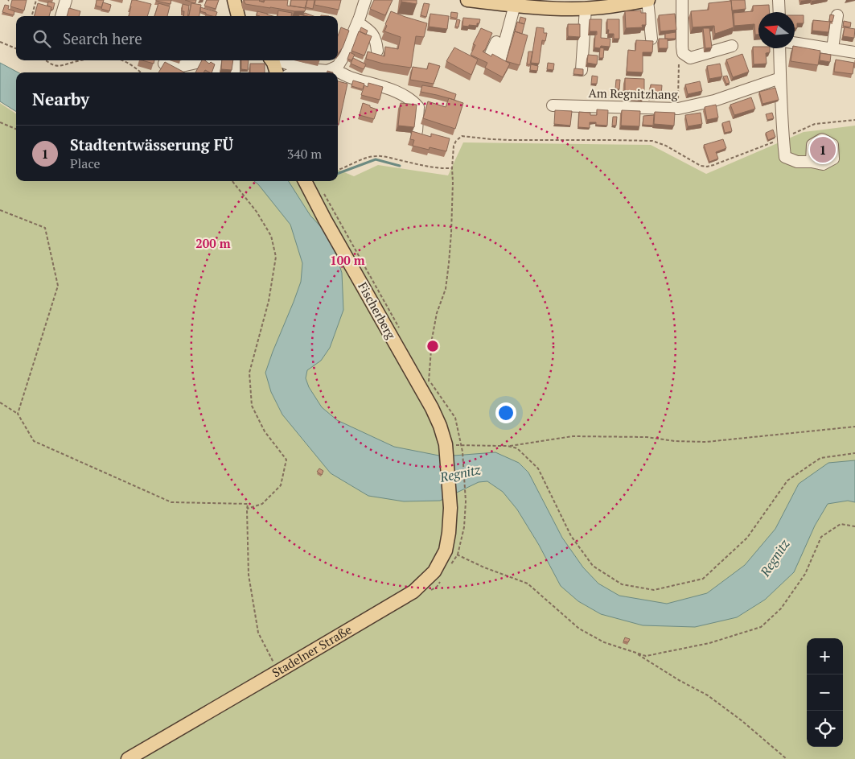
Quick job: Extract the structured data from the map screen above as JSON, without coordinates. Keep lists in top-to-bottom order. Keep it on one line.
{"streets":{"main road":["Fischerberg","Stadelner Straße"],"street":["Am Regnitzhang"]},"crossings":[["Fischerberg","Stadelner Straße"]],"water":["Regnitz"],"north":"left","page":{"search":"Search here","heading":"Nearby","list":[{"mark":"1","name":"Stadtentwässerung FÜ","note":"Place","value":"340 m"}],"pins":"1","map_buttons":["+","−"]},"rings":["200 m","100 m"]}
